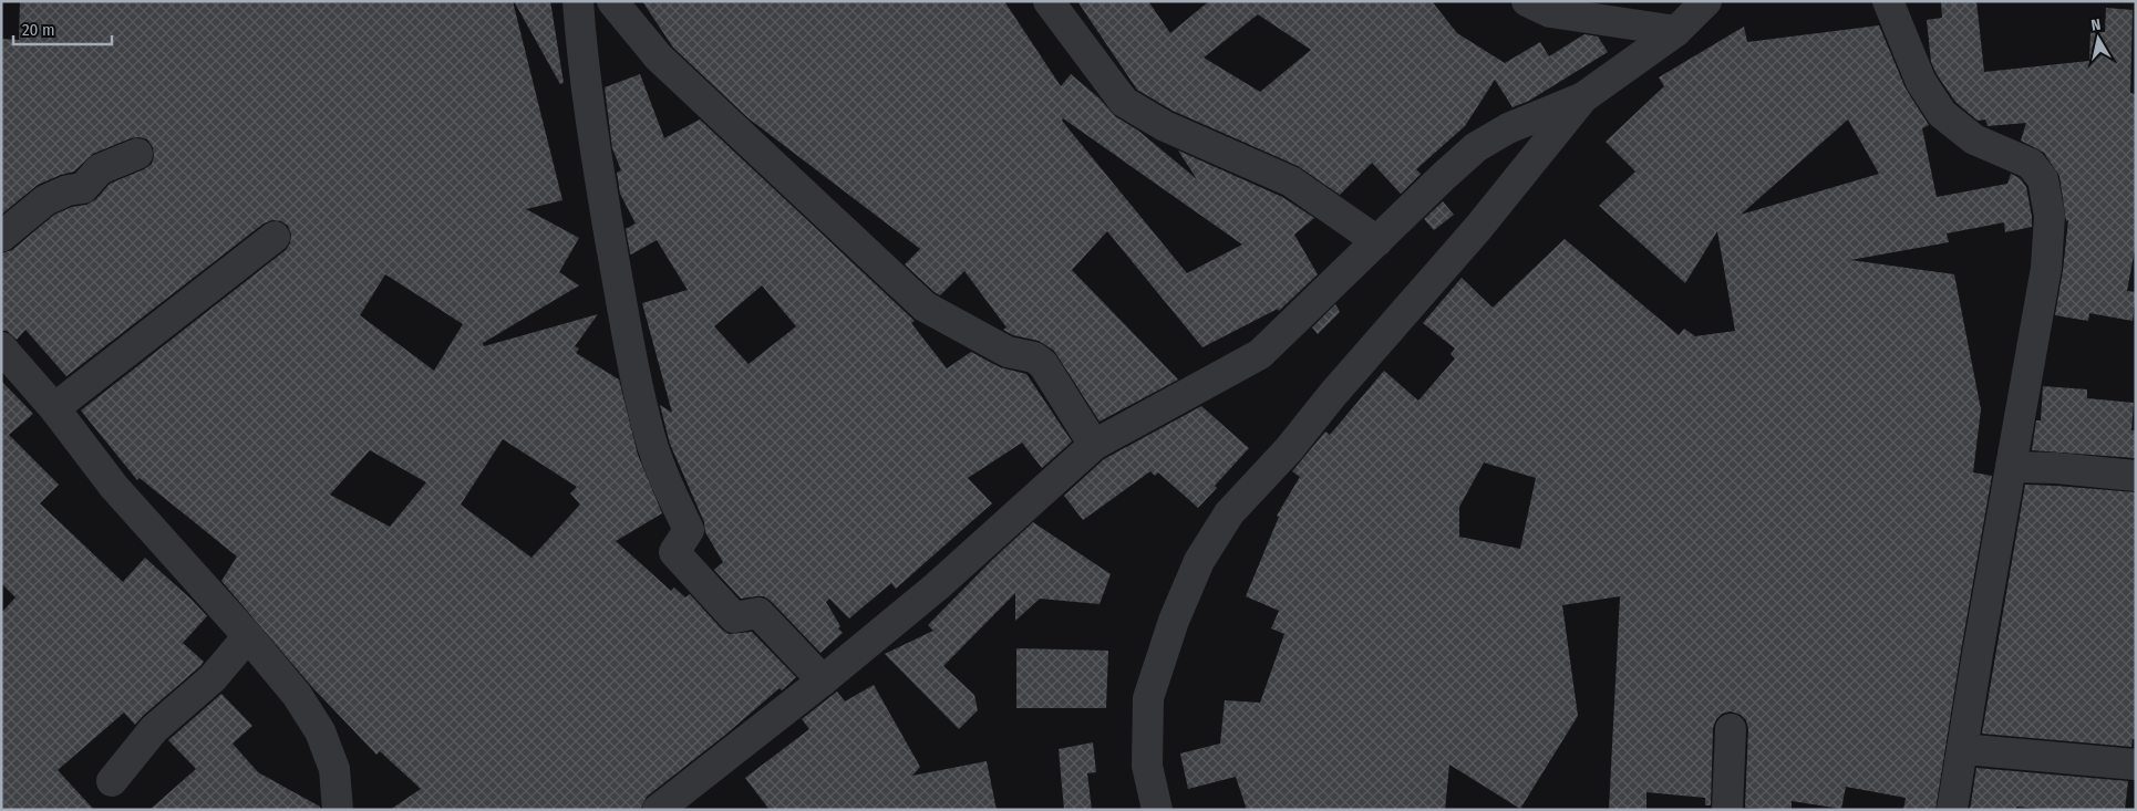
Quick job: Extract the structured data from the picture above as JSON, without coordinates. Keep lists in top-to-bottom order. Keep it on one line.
{"scale_bar":"20 m","north":"top"}
